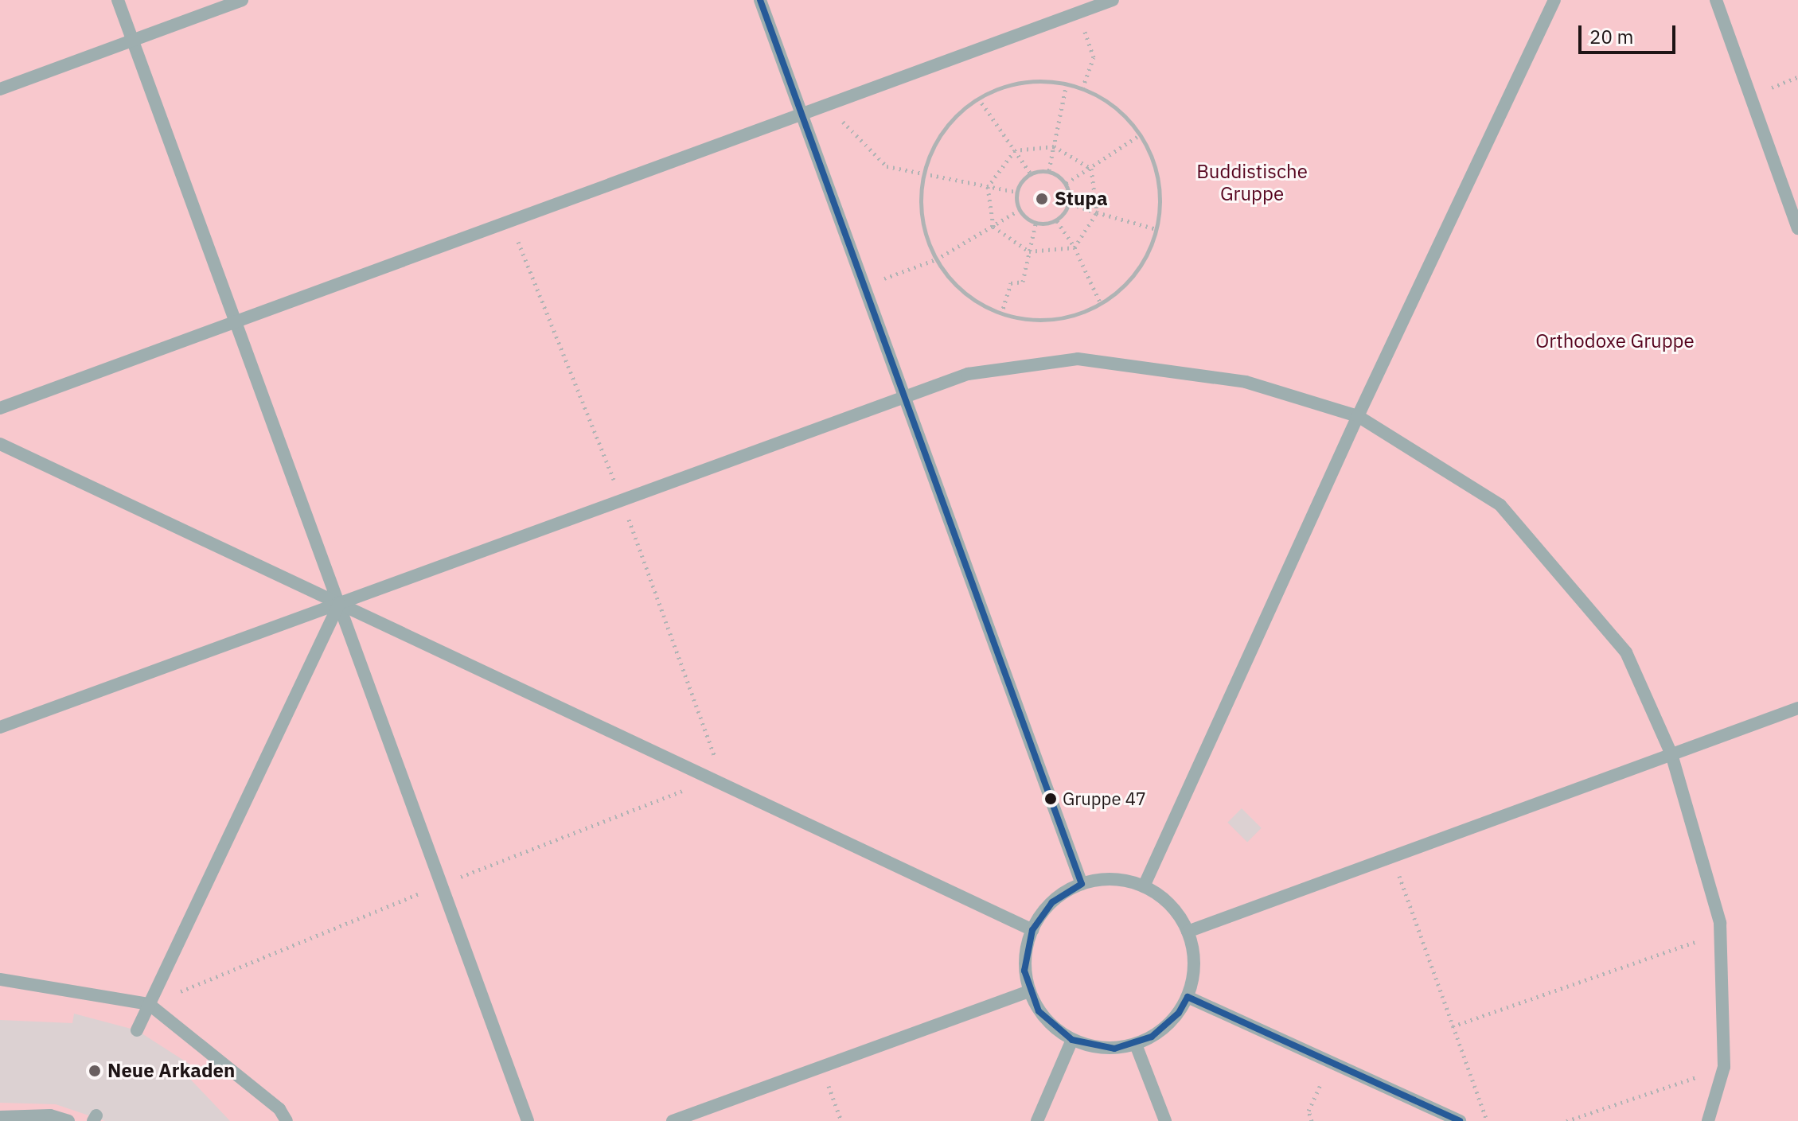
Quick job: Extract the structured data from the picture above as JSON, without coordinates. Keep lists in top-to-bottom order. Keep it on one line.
{"parks":["Buddistische Gruppe","Orthodoxe Gruppe"],"places":["Stupa","Gruppe 47","Neue Arkaden"],"scale_bar":"20 m"}
